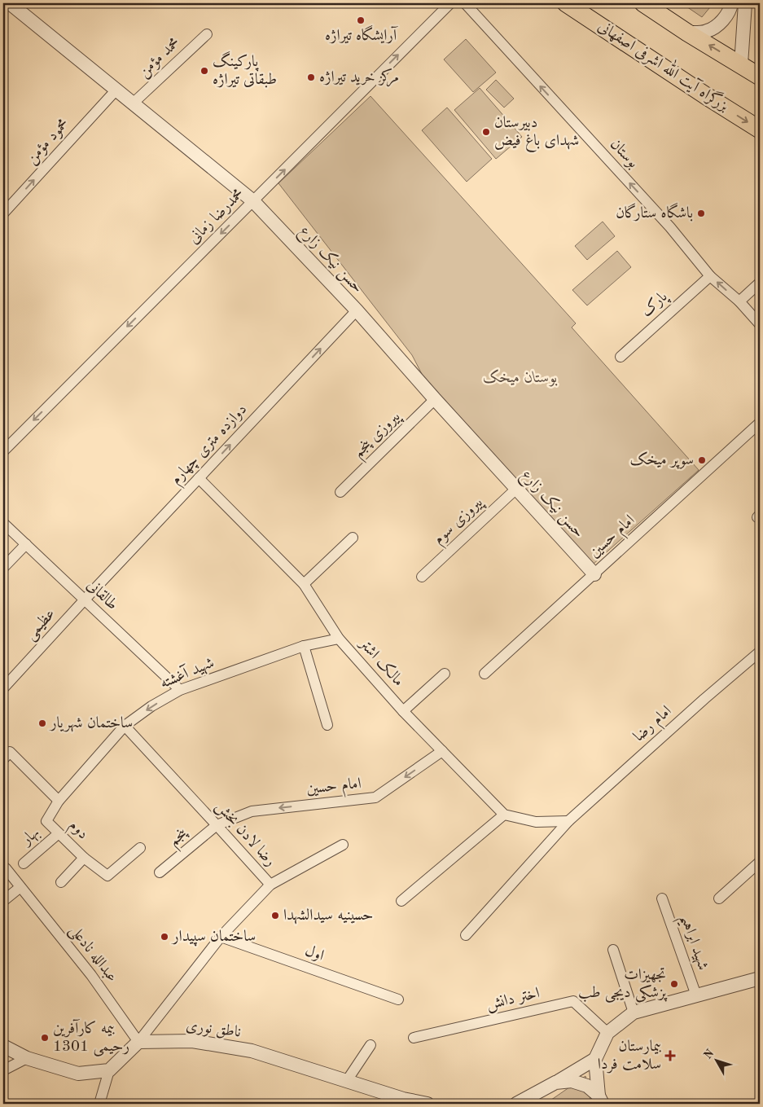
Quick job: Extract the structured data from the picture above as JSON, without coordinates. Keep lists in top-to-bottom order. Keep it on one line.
{"streets":{"highway":["بزرگراه آیت الله اشرفی اصفهانی"],"street":["محمد مؤمن","محمود مؤمن","بوستان","محمدرضا زمانی","حسن نیک زارع","پارک","پیروزی پنجم","دوازده متری چهارم","پیروزی سوم","امام حسین","طالقانی","عظیمی","مالک اشتر","شهید آغشته","امام رضا","دوم","رضا لادن بخش","بهار","پنجم","شهید ابراهیم","عبدالله نادعلی","اول","اختر دانش","ناطق نوری"]},"crossings":[["محمد مؤمن","حسن نیک زارع"],["محمود مؤمن","حسن نیک زارع"],["بوستان","پارک"],["محمدرضا زمانی","حسن نیک زارع"],["حسن نیک زارع","پیروزی پنجم"],["حسن نیک زارع","دوازده متری چهارم"],["حسن نیک زارع","پیروزی سوم"],["حسن نیک زارع","امام حسین"],["دوازده متری چهارم","طالقانی"],["دوازده متری چهارم","عظیمی"],["دوازده متری چهارم","مالک اشتر"],["امام حسین","مالک اشتر"],["امام حسین","رضا لادن بخش"],["امام حسین","پنجم"],["طالقانی","عظیمی"],["طالقانی","شهید آغشته"],["مالک اشتر","شهید آغشته"],["شهید آغشته","دوم"],["شهید آغشته","رضا لادن بخش"],["دوم","بهار"],["رضا لادن بخش","پنجم"],["رضا لادن بخش","عبدالله نادعلی"],["رضا لادن بخش","اول"],["رضا لادن بخش","ناطق نوری"],["عبدالله نادعلی","ناطق نوری"]],"one_way":["محمود مؤمن","بوستان","دوازده متری چهارم"],"parks":["بوستان میخک"],"places":{"other":["آرایشگاه تیراژه","پارکینگ طبقاتی تیراژه","مرکز خرید تیراژه","دبیرستان شهدای باغ فیض","باشگاه ستارگان","سوپر میخک","ساختمان شهریار","حسینیه سیدالشهدا","ساختمان سپیدار","تجهیزات پزشکی دیجی طب","بیمه کارآفرین 1301 رحیمی"],"health":["بیمارستان سلامت فردا"]},"north":"top left"}
